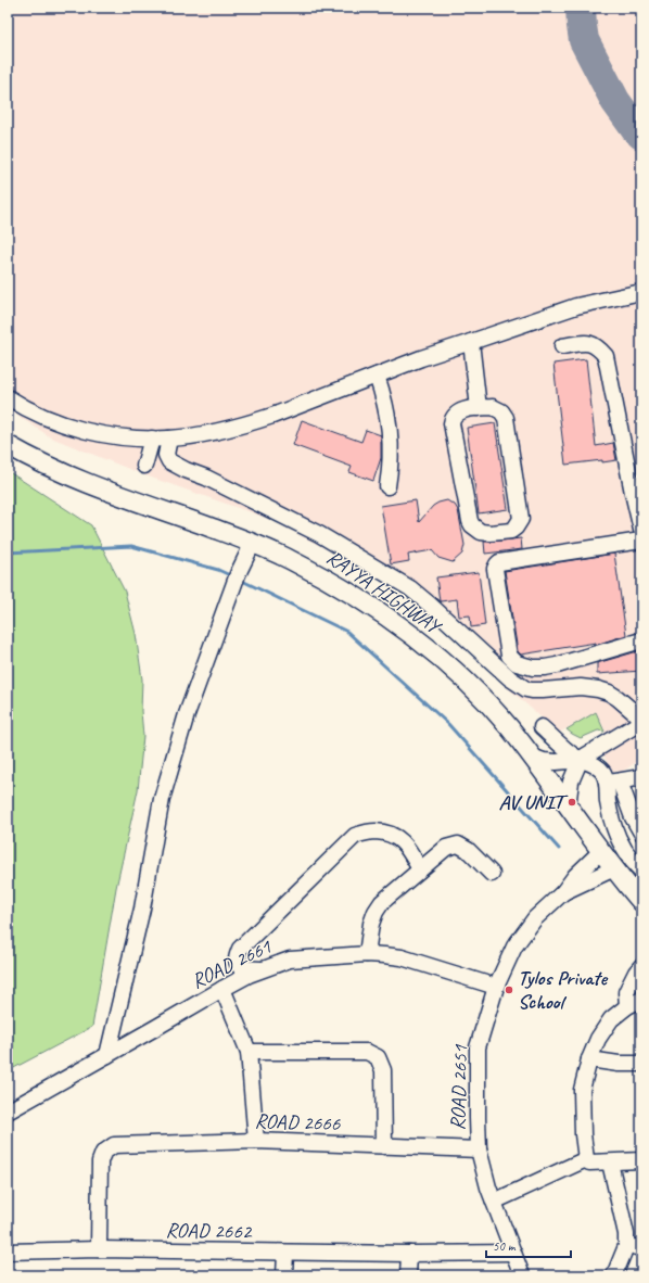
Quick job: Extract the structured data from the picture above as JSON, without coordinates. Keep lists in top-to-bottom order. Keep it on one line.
{"streets":{"main road":["RAYYA HIGHWAY"],"street":["ROAD 2661","ROAD 2651","ROAD 2666","ROAD 2662"]},"crossings":[["RAYYA HIGHWAY","ROAD 2651"],["ROAD 2661","ROAD 2651"],["ROAD 2651","ROAD 2666"],["ROAD 2651","ROAD 2662"],["ROAD 2666","ROAD 2662"]],"places":["AV UNIT","Tylos Private School"],"scale_bar":"50 m"}
